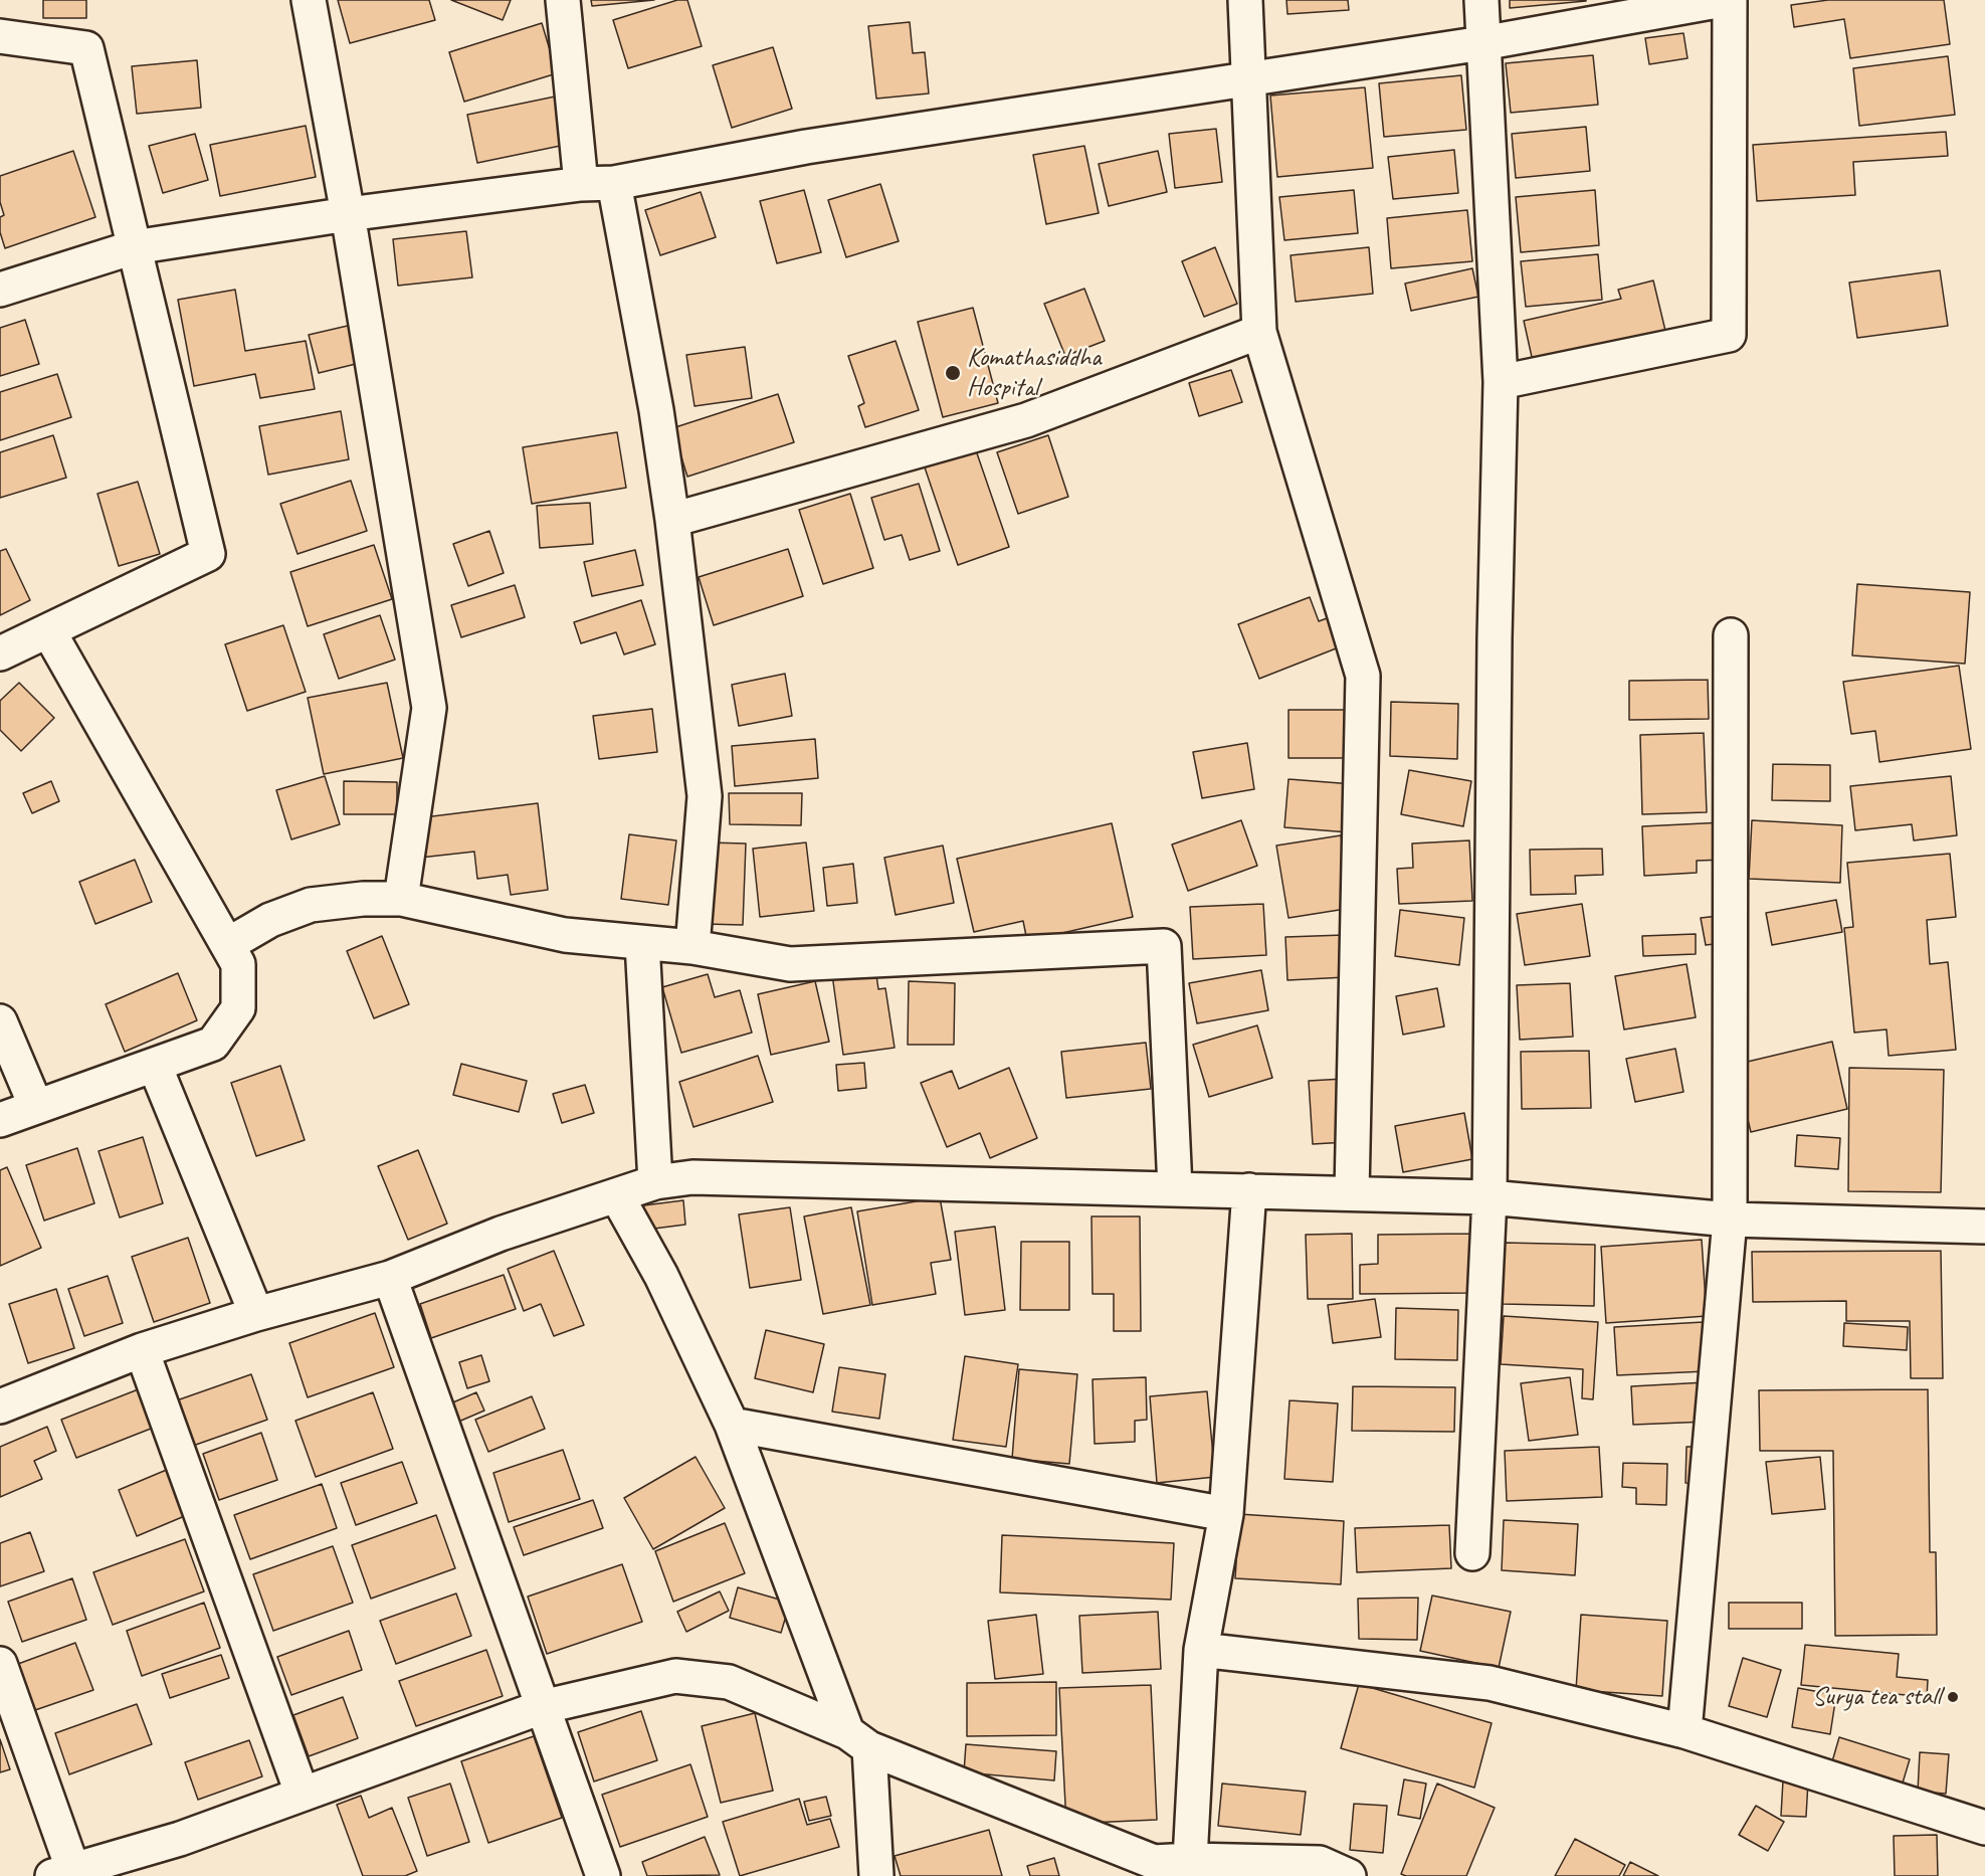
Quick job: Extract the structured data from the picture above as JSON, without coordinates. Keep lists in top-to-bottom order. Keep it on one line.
{"places":["Komathasiddha Hospital","Surya tea stall"]}
